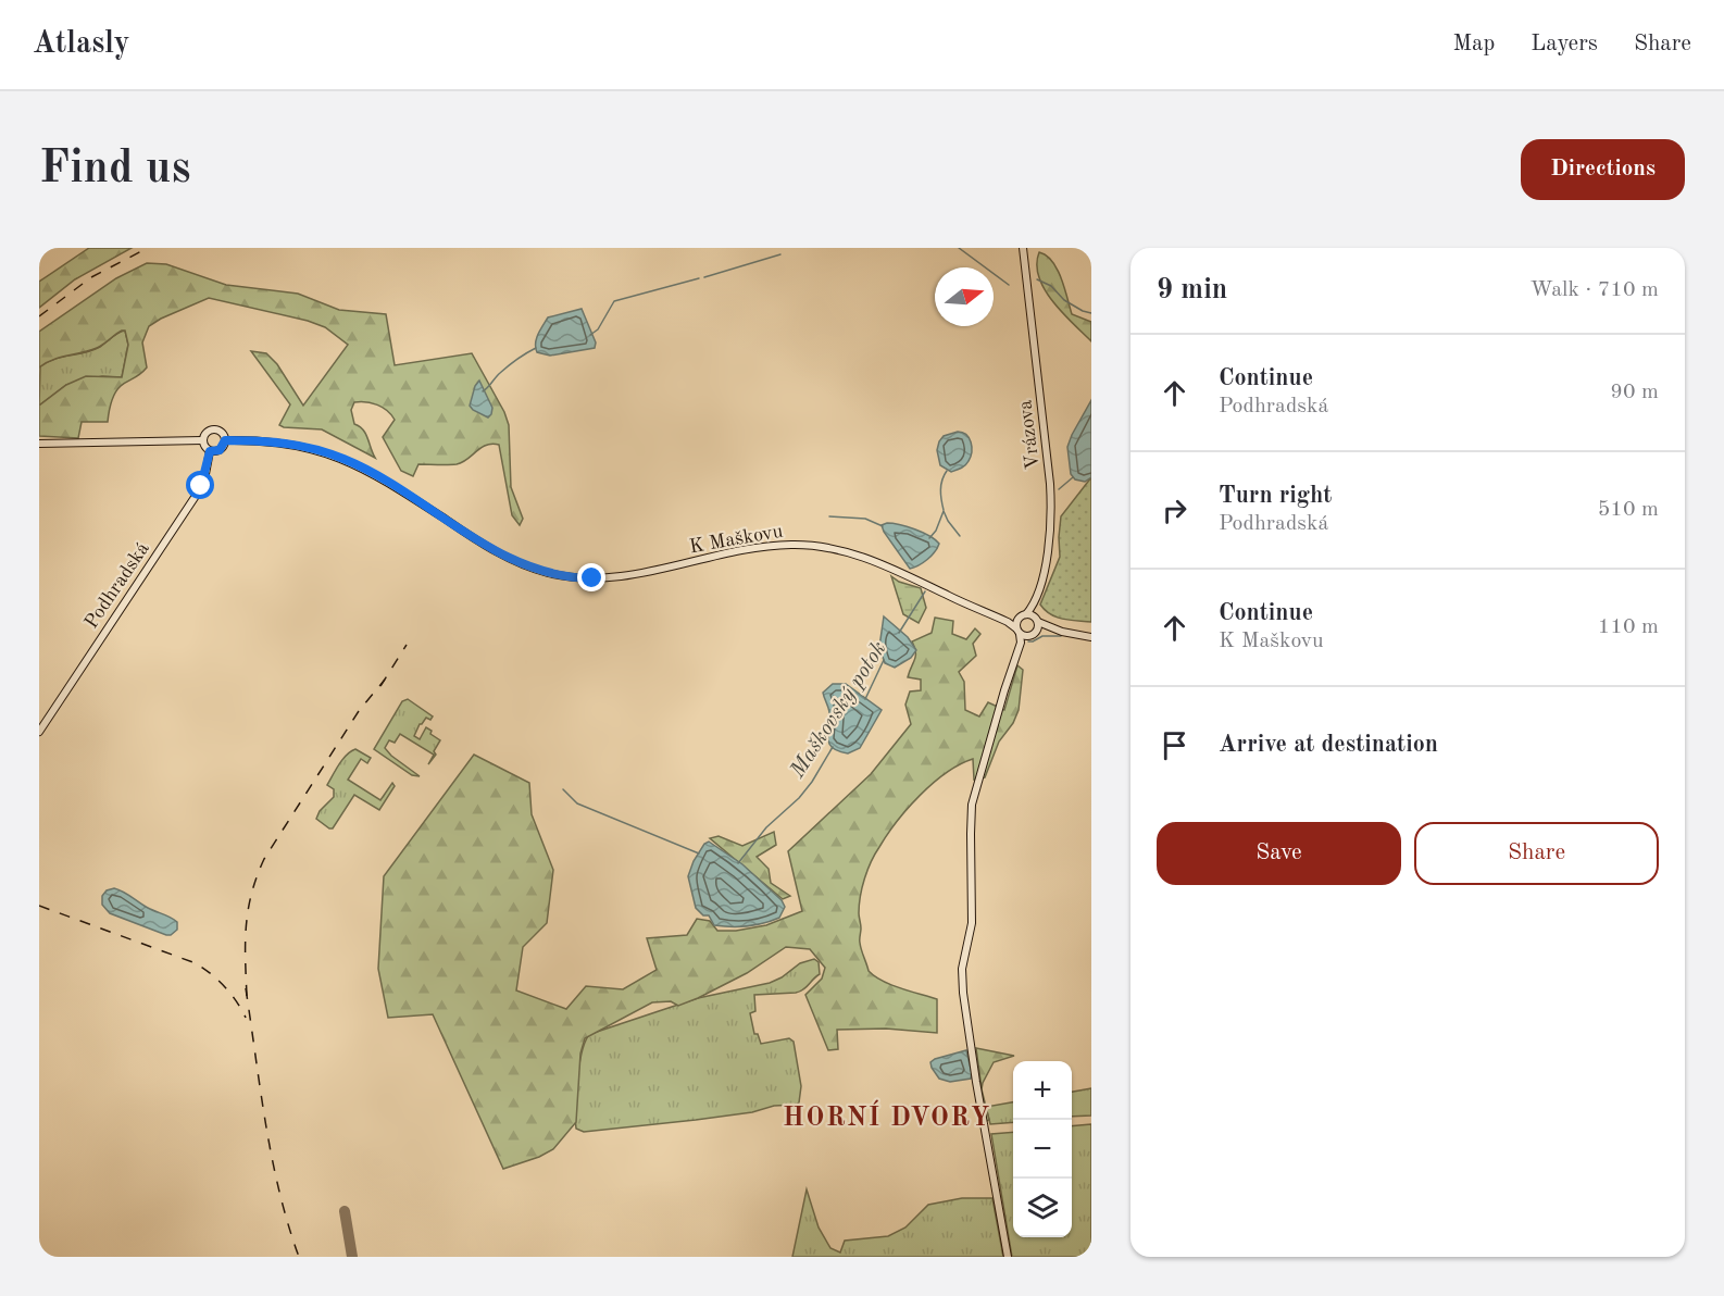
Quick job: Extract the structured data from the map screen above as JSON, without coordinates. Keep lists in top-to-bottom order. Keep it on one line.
{"streets":{"street":["Vrázova","K Maškovu","Podhradská"]},"crossings":[["K Maškovu","Podhradská"]],"districts":["HORNÍ DVORY"],"water":["Maškovský potok"],"north":"right","page":{"header":"Atlasly","nav":["Map","Layers","Share"],"buttons":["Directions",["Save","Share"]],"title":"Find us","heading":["9 min","Walk · 710 m"],"list":[["Continue","Podhradská","90 m"],["Turn right","Podhradská","510 m"],["Continue","K Maškovu","110 m"],"Arrive at destination"],"map_buttons":["+","−"]}}
